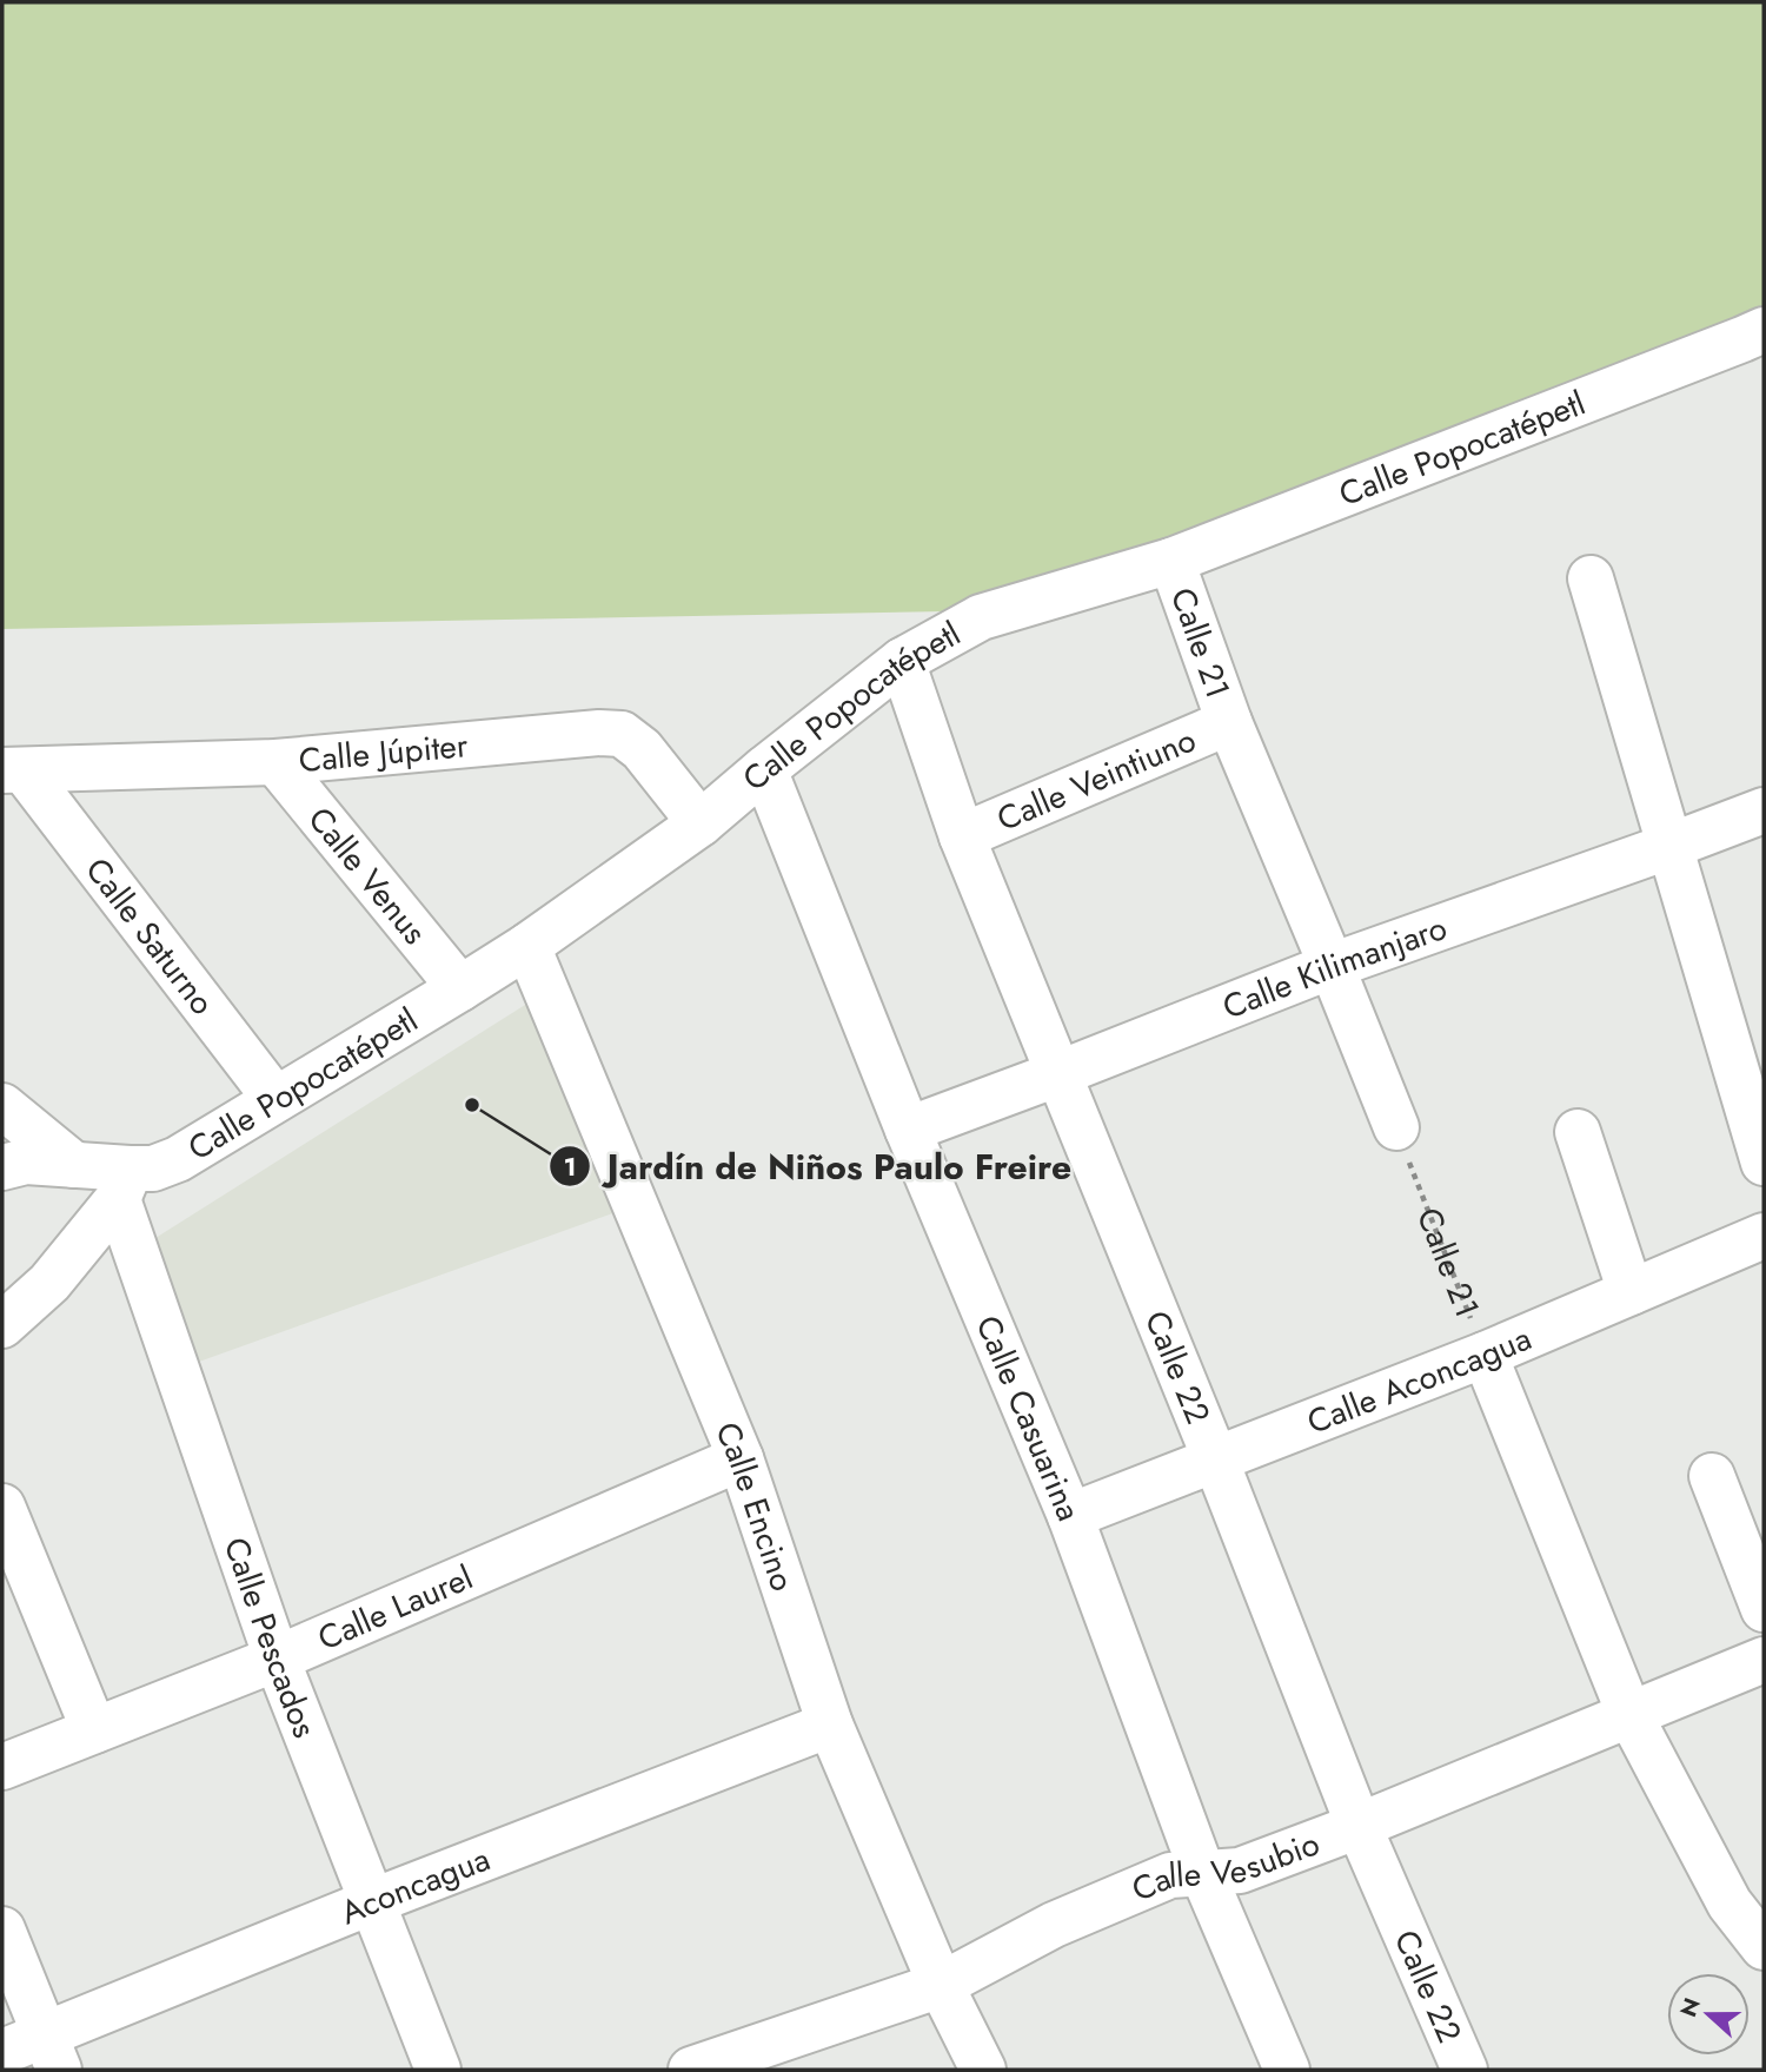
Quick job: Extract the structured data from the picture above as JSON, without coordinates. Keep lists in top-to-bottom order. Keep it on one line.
{"streets":{"street":["Calle Popocatépetl","Calle 21","Calle Júpiter","Calle Veintiuno","Calle Venus","Calle Saturno","Calle Kilimanjaro","Calle 22","Calle Aconcagua","Calle Casuarina","Calle Encino","Calle Laurel","Calle Pescados","Calle Vesubio","Aconcagua"]},"crossings":[["Calle Popocatépetl","Calle 21"],["Calle Popocatépetl","Calle Júpiter"],["Calle Popocatépetl","Calle Venus"],["Calle Popocatépetl","Calle Saturno"],["Calle Popocatépetl","Calle 22"],["Calle Popocatépetl","Calle Casuarina"],["Calle Popocatépetl","Calle Encino"],["Calle Popocatépetl","Calle Pescados"],["Calle 21","Calle Veintiuno"],["Calle 21","Calle Kilimanjaro"],["Calle 21","Calle Aconcagua"],["Calle 21","Calle Vesubio"],["Calle Júpiter","Calle Venus"],["Calle Júpiter","Calle Saturno"],["Calle Veintiuno","Calle 22"],["Calle Kilimanjaro","Calle 22"],["Calle Kilimanjaro","Calle Casuarina"],["Calle 22","Calle Aconcagua"],["Calle 22","Calle Vesubio"],["Calle Aconcagua","Calle Casuarina"],["Calle Casuarina","Calle Vesubio"],["Calle Encino","Calle Laurel"],["Calle Encino","Calle Vesubio"],["Calle Encino","Aconcagua"],["Calle Laurel","Calle Pescados"],["Calle Pescados","Aconcagua"]],"places":["Jardín de Niños Paulo Freire"],"north":"left"}
